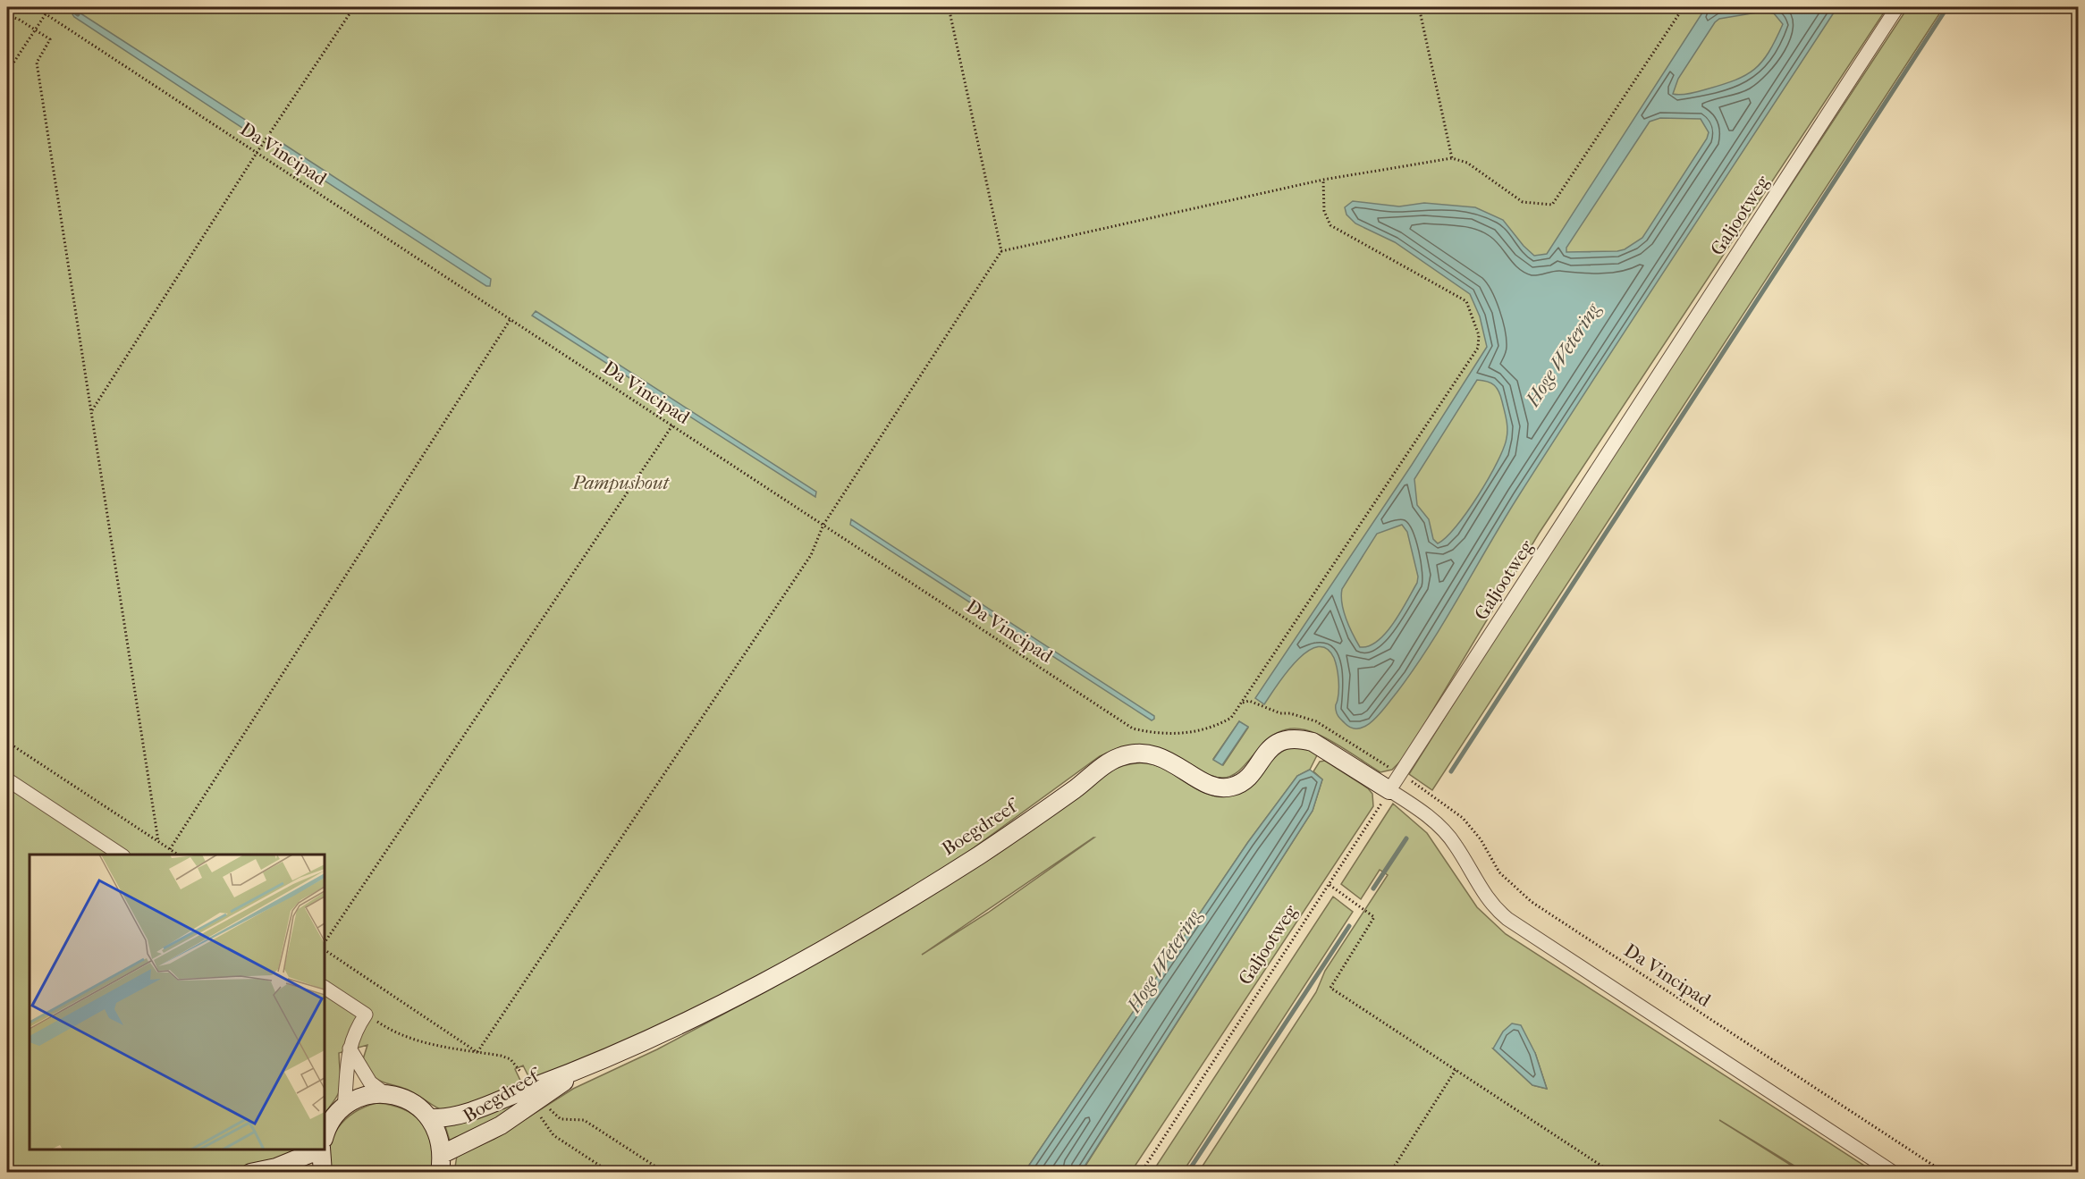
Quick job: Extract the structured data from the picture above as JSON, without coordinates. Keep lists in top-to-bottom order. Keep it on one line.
{"streets":{"street":["Galjootweg","Boegdreef"],"path":["Da Vincipad"]},"crossings":[["Da Vincipad","Galjootweg"],["Galjootweg","Boegdreef"]],"water":["Hoge Wetering"],"parks":["Pampushout"]}
